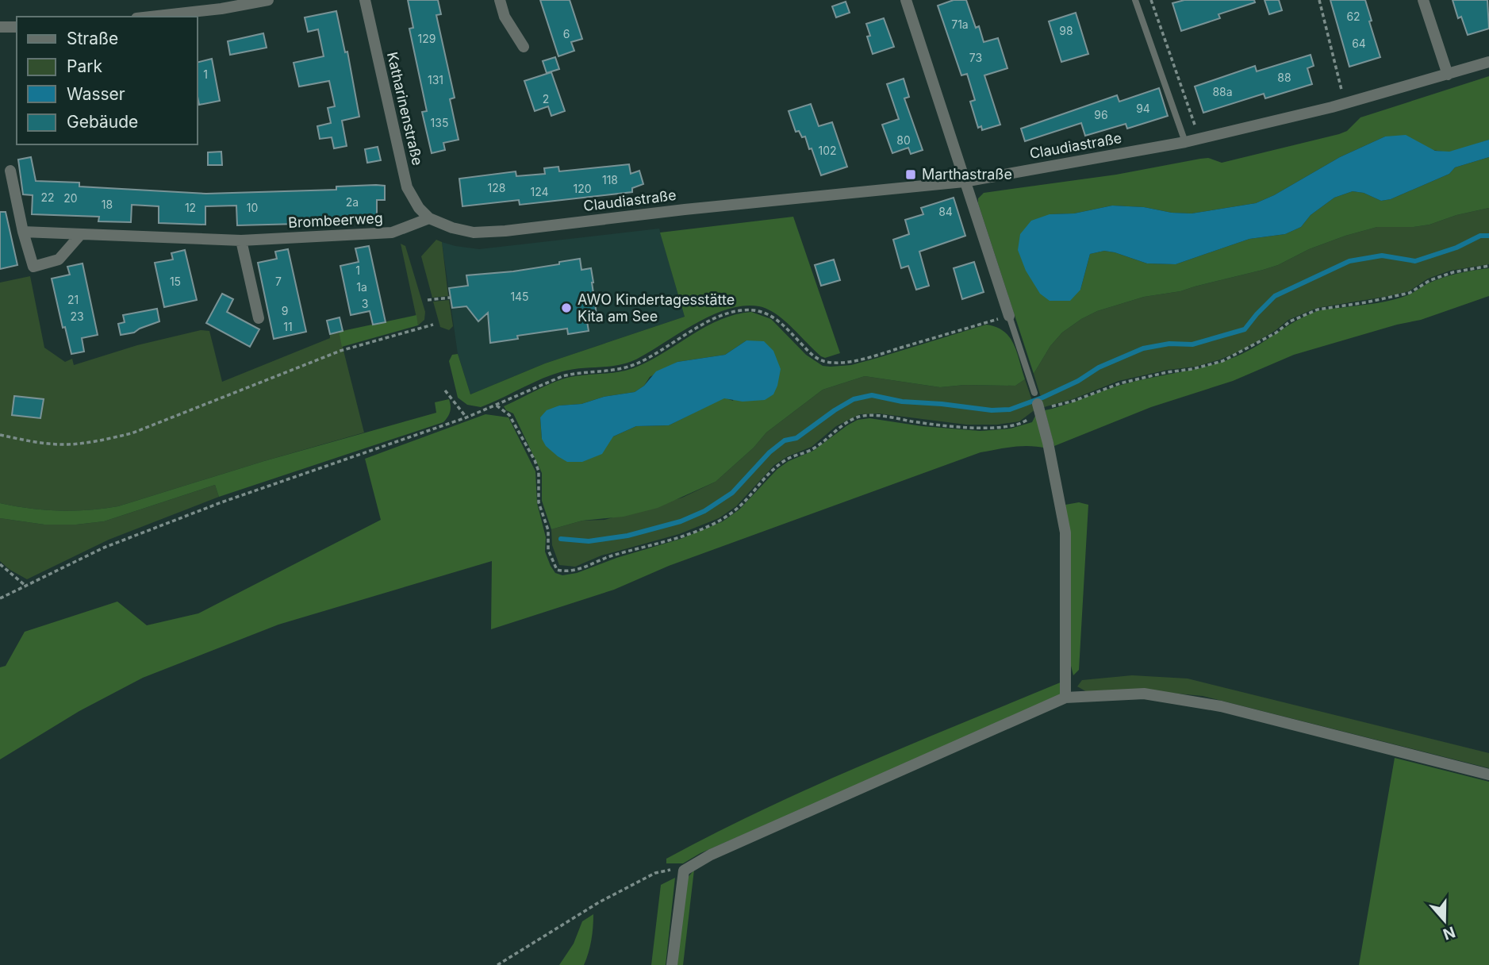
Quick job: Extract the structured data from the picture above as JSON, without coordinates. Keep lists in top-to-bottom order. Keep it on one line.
{"streets":{"street":["Katharinenstraße","Claudiastraße","Brombeerweg"]},"crossings":[["Katharinenstraße","Claudiastraße"],["Katharinenstraße","Brombeerweg"],["Claudiastraße","Brombeerweg"]],"places":{"transit":["Marthastraße"],"other":["AWO Kindertagesstätte Kita am See"]},"house_numbers":["62","71a","98","6","129","64","73","1","88","131","88a","2","94","96","135","80","102","118","128","120","124","22","20","2a","18","12","10","84","1","15","7","1a","145","21","3","9","23","11"],"legend":["Straße","Park","Wasser","Gebäude"],"north":"bottom"}
